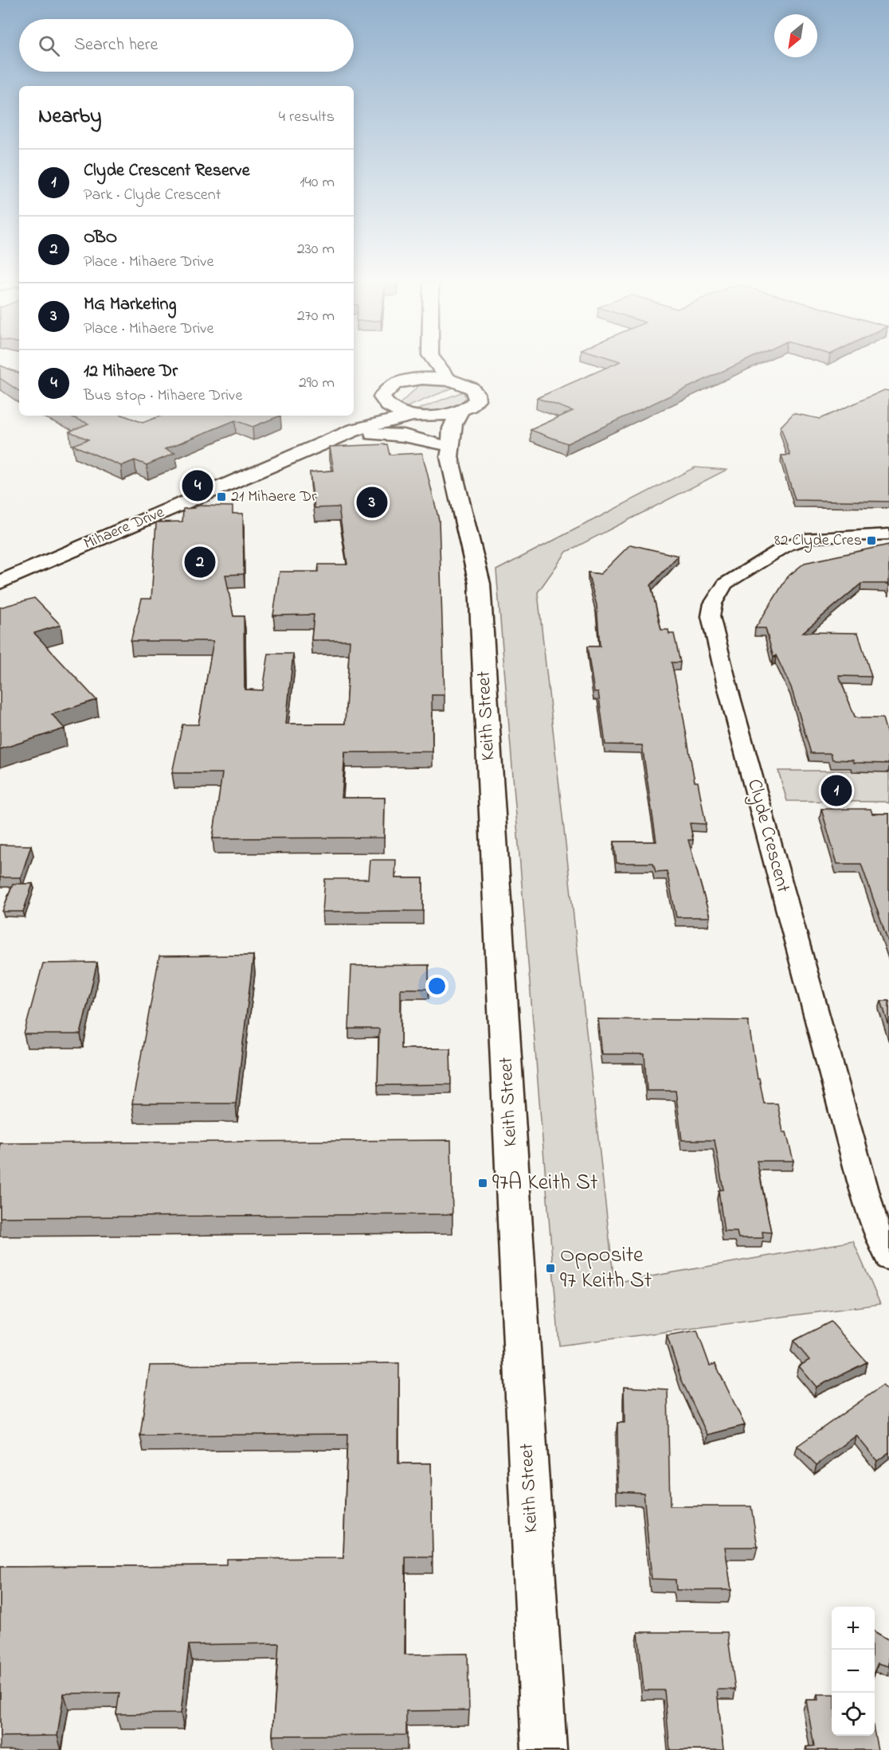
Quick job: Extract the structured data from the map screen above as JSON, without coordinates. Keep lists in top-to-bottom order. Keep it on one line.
{"streets":{"street":["Mihaere Drive","Keith Street","Clyde Crescent"]},"crossings":[["Mihaere Drive","Keith Street"]],"places":{"transit":["21 Mihaere Dr","82 Clyde Cres","97A Keith St","Opposite 97 Keith St"]},"north":"bottom left","page":{"search":"Search here","heading":["Nearby","4 results"],"list":[{"mark":"1","name":"Clyde Crescent Reserve","note":"Park · Clyde Crescent","value":"140 m"},{"mark":"2","name":"OBO","note":"Place · Mihaere Drive","value":"230 m"},{"mark":"3","name":"MG Marketing","note":"Place · Mihaere Drive","value":"270 m"},{"mark":"4","name":"12 Mihaere Dr","note":"Bus stop · Mihaere Drive","value":"290 m"}],"pins":["4","3","2","1"],"map_buttons":["+","−"]}}
